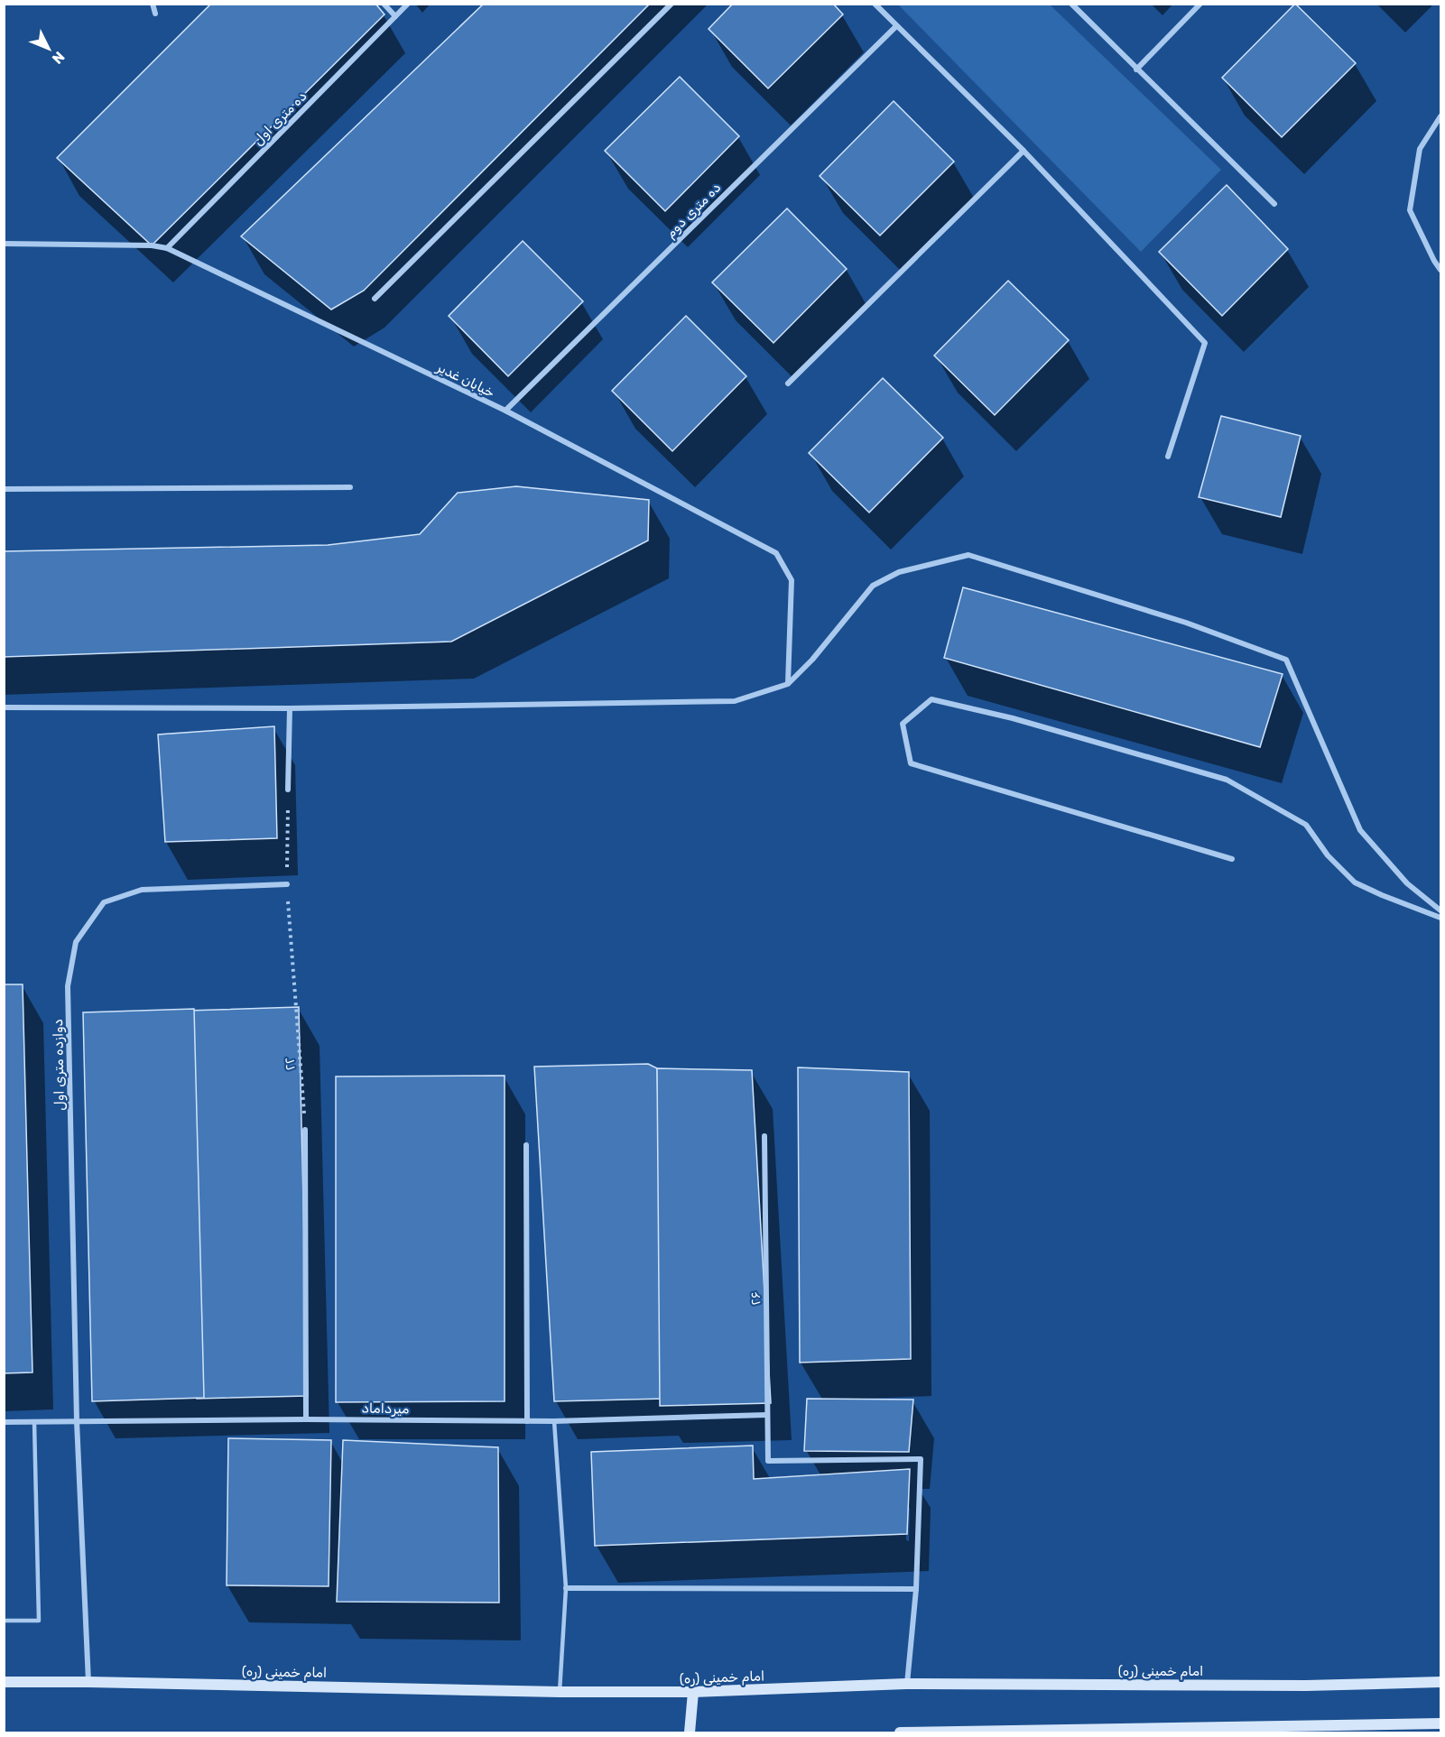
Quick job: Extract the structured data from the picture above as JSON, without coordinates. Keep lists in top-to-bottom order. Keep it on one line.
{"streets":{"main road":["امام خمینی (ره)"],"street":["ده متری اول","ده متری دوم","خیابان غدیر","دوازده متری اول","۲۶","میرداماد"],"path":["۲۲"]},"crossings":[["ده متری اول","خیابان غدیر"],["ده متری دوم","خیابان غدیر"],["۲۲","دوازده متری اول"],["دوازده متری اول","میرداماد"],["دوازده متری اول","امام خمینی (ره)"],["۲۶","میرداماد"]],"north":"bottom right"}
